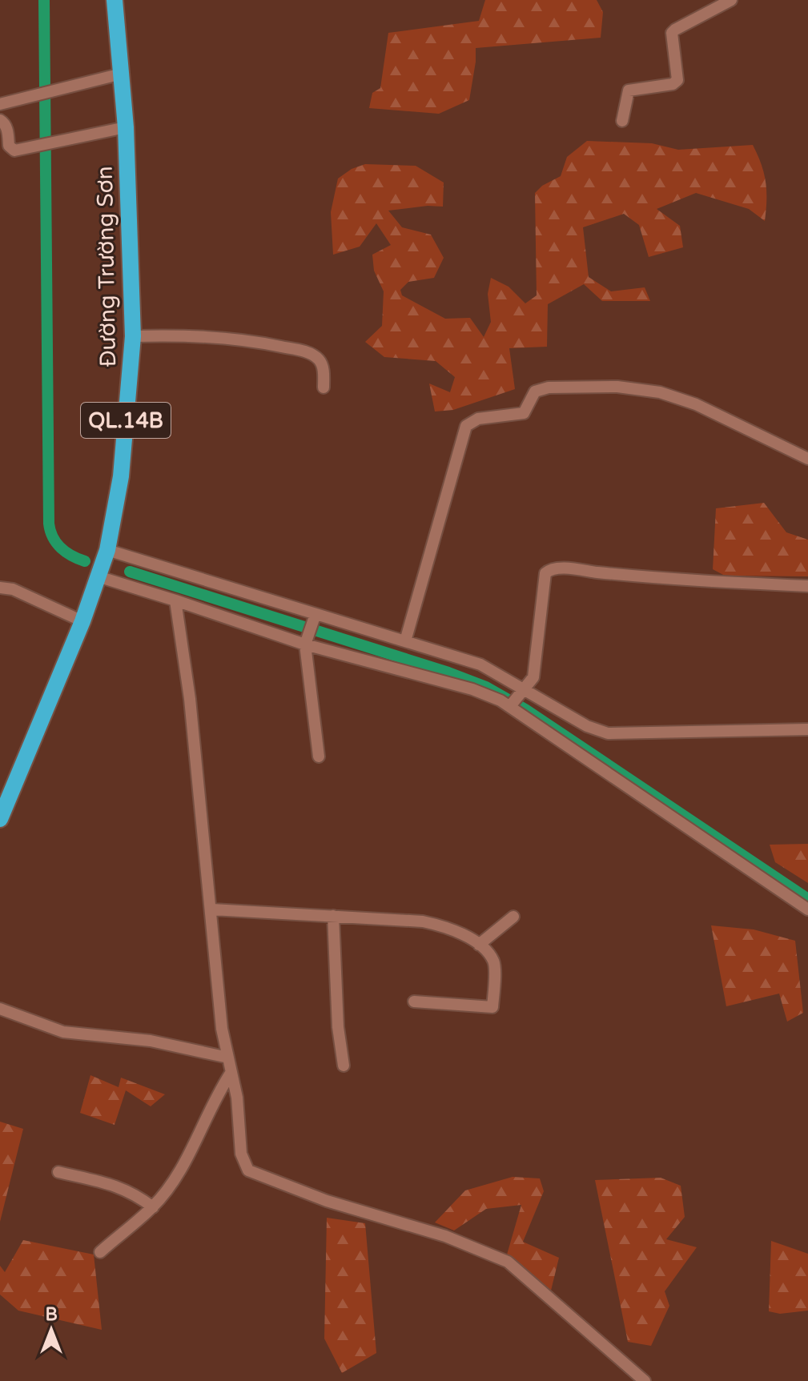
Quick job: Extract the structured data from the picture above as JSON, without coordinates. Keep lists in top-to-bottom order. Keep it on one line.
{"streets":{"highway":["Đường Trường Sơn","QL.14B"]},"north":"top"}
